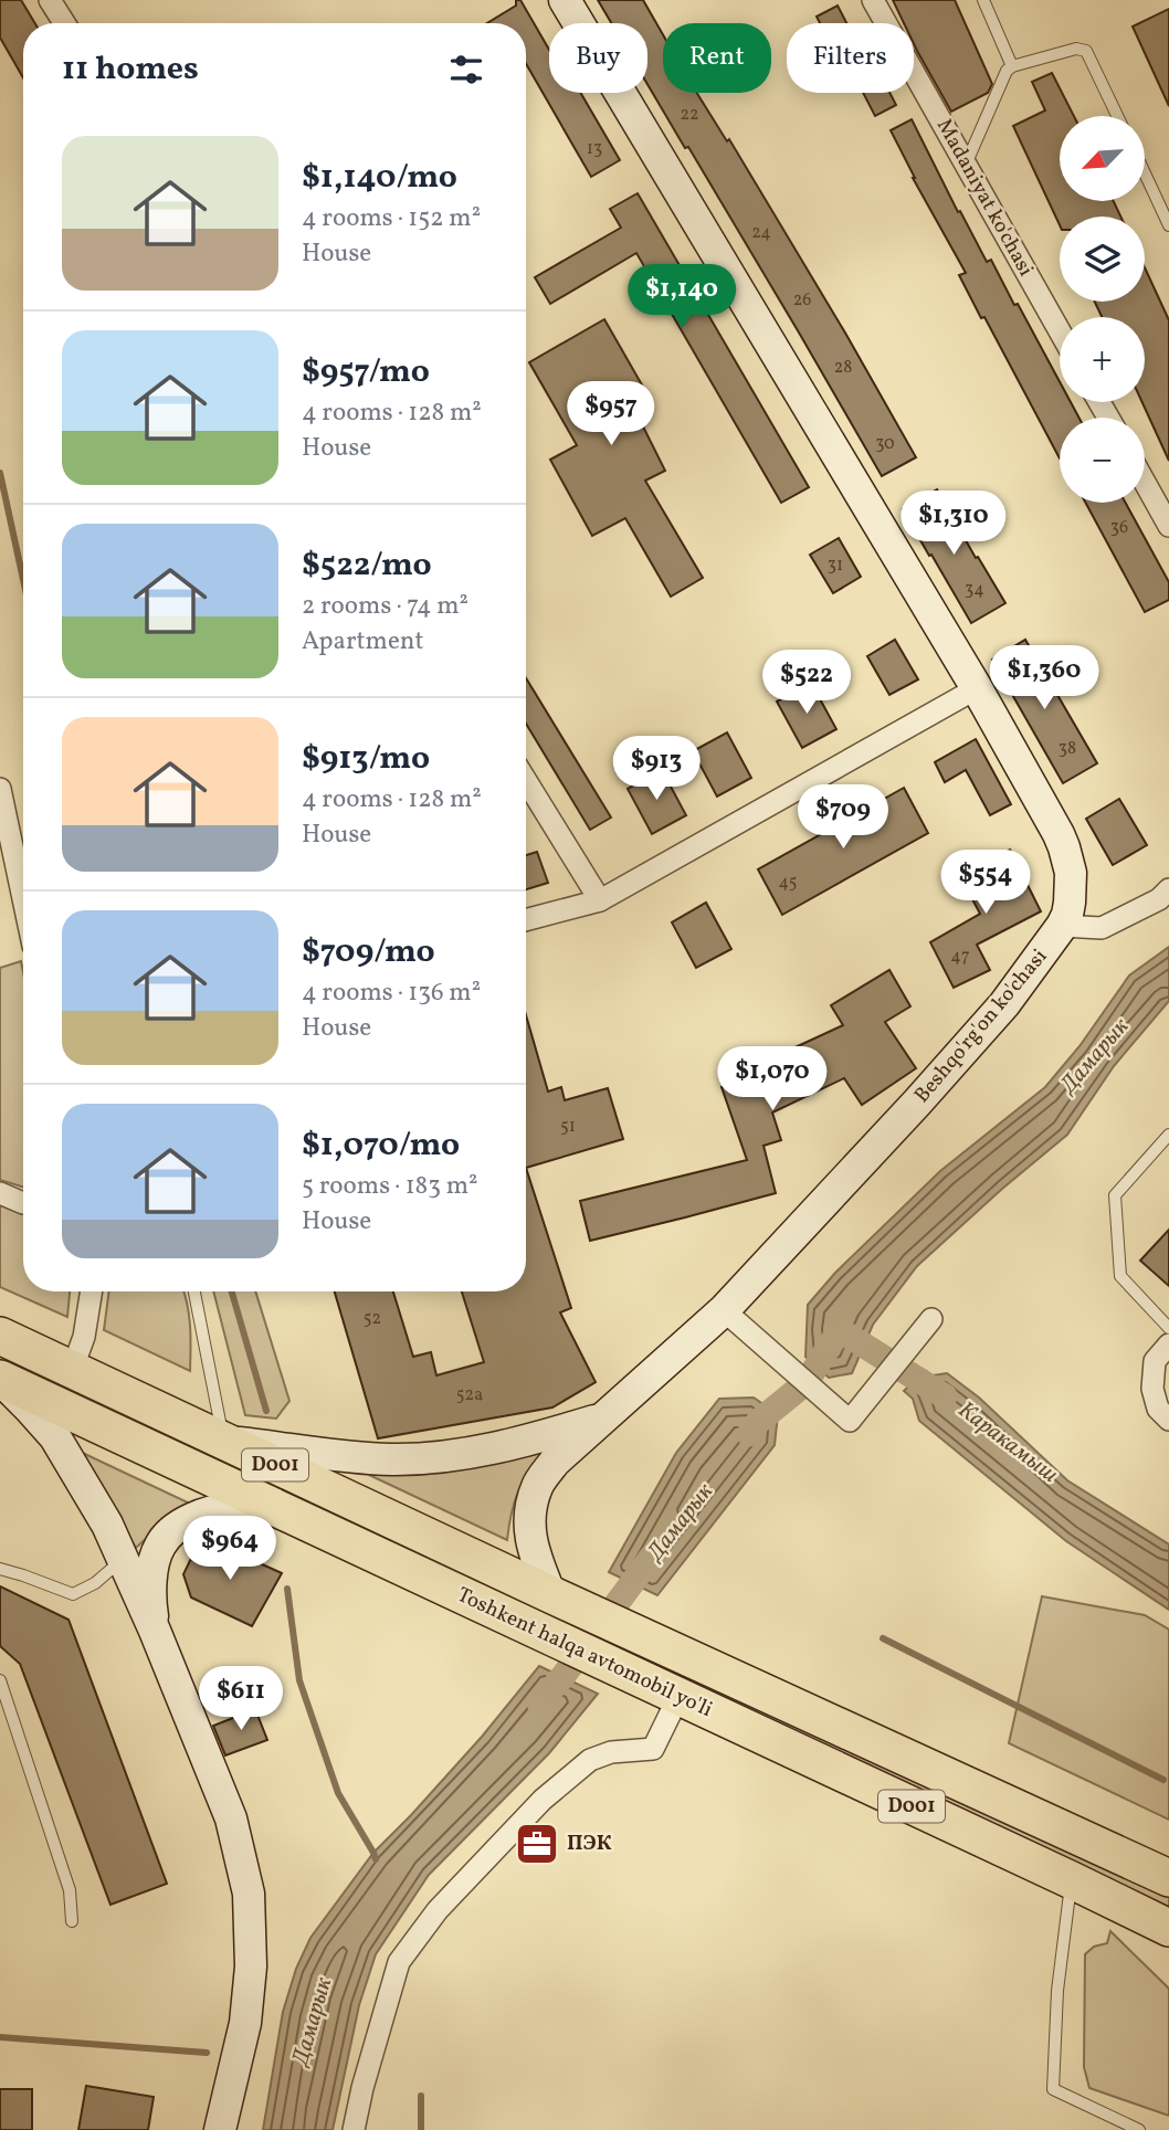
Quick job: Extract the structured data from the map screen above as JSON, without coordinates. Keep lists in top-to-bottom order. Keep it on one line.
{"streets":{"highway":["D001","Toshkent halqa avtomobil yo'li"],"main road":["Beshqo'rg'on ko'chasi"],"street":["Madaniyat ko'chasi"]},"crossings":[["Beshqo'rg'on ko'chasi","Toshkent halqa avtomobil yo'li"]],"water":["Дамарык","Каракамыш"],"places":{"office":["ПЭК"]},"house_numbers":["22","13","24","26","28","30","36","31","34","38","45","47","51","52","52a"],"north":"bottom left","page":{"chip":["Buy","Rent","Filters"],"heading":"11 homes","map_buttons":["+","−"],"list":[{"name":"$1,140/mo","note":"4 rooms · 152 m² · House"},{"name":"$957/mo","note":"4 rooms · 128 m² · House"},{"name":"$522/mo","note":"2 rooms · 74 m² · Apartment"},{"name":"$913/mo","note":"4 rooms · 128 m² · House"},{"name":"$709/mo","note":"4 rooms · 136 m² · House"},{"name":"$1,070/mo","note":"5 rooms · 183 m² · House"}],"price":["$1,140","$957","$1,310","$1,360","$522","$913","$709","$554","$1,070","$964","$611"]}}
